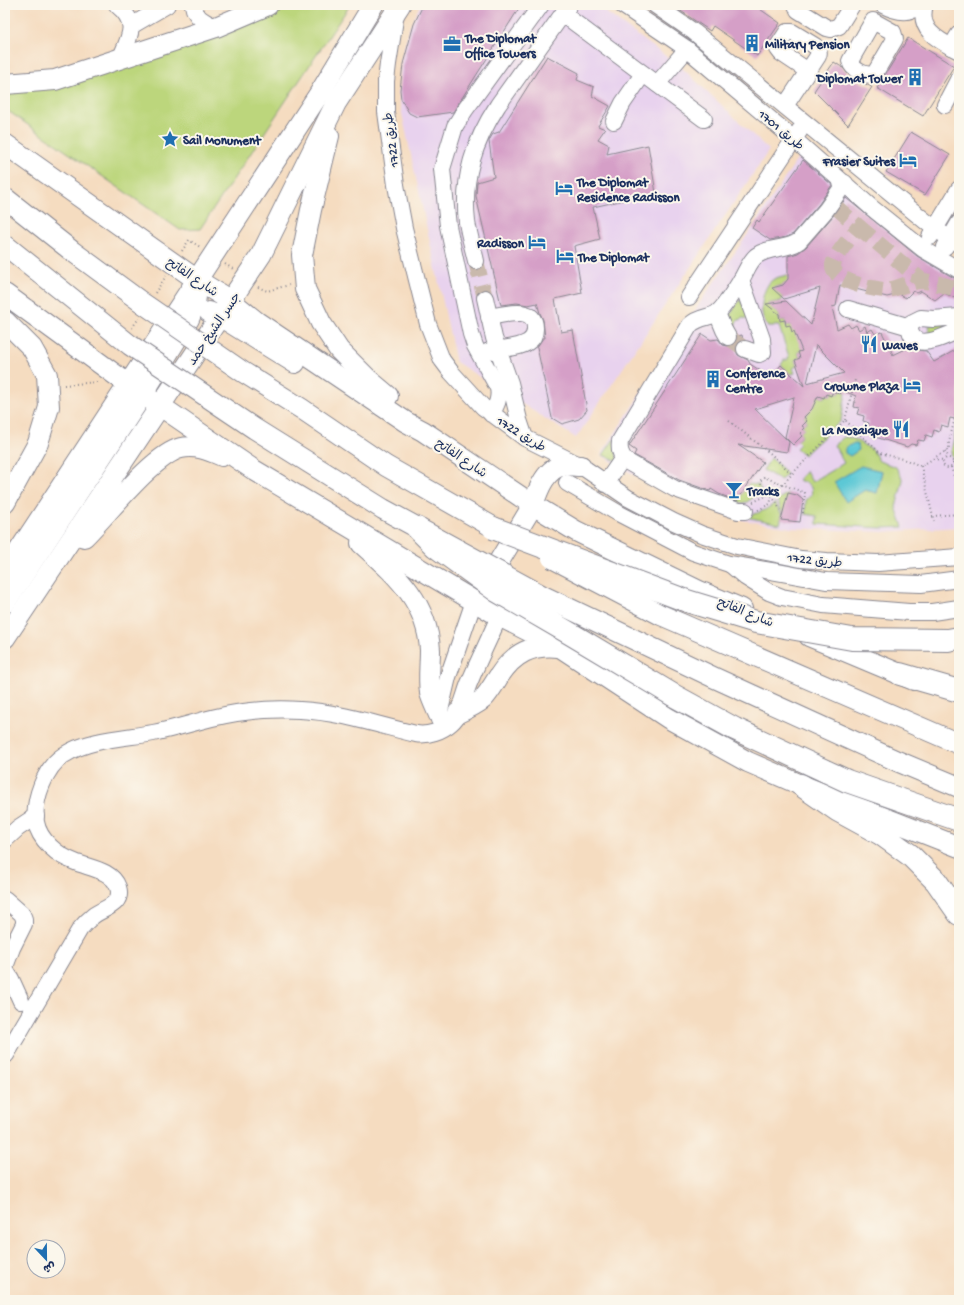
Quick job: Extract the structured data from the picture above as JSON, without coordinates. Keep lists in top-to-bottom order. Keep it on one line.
{"streets":{"main road":["شارع الفاتح","جسر الشيخ حمد"],"street":["طريق 1701","طريق 1722"]},"crossings":[["طريق 1722","جسر الشيخ حمد"],["شارع الفاتح","جسر الشيخ حمد"]],"places":{"building":["Military Pension","Diplomat Tower","Conference Centre"],"office":["The Diplomat Office Towers"],"place":["Sail Monument"],"hotel":["Frasier Suites","The Diplomat Residence Radisson","Radisson","The Diplomat","Crowne Plaza"],"restaurant":["Waves","La Mosaique"],"bar":["Tracks"]},"north":"bottom"}
